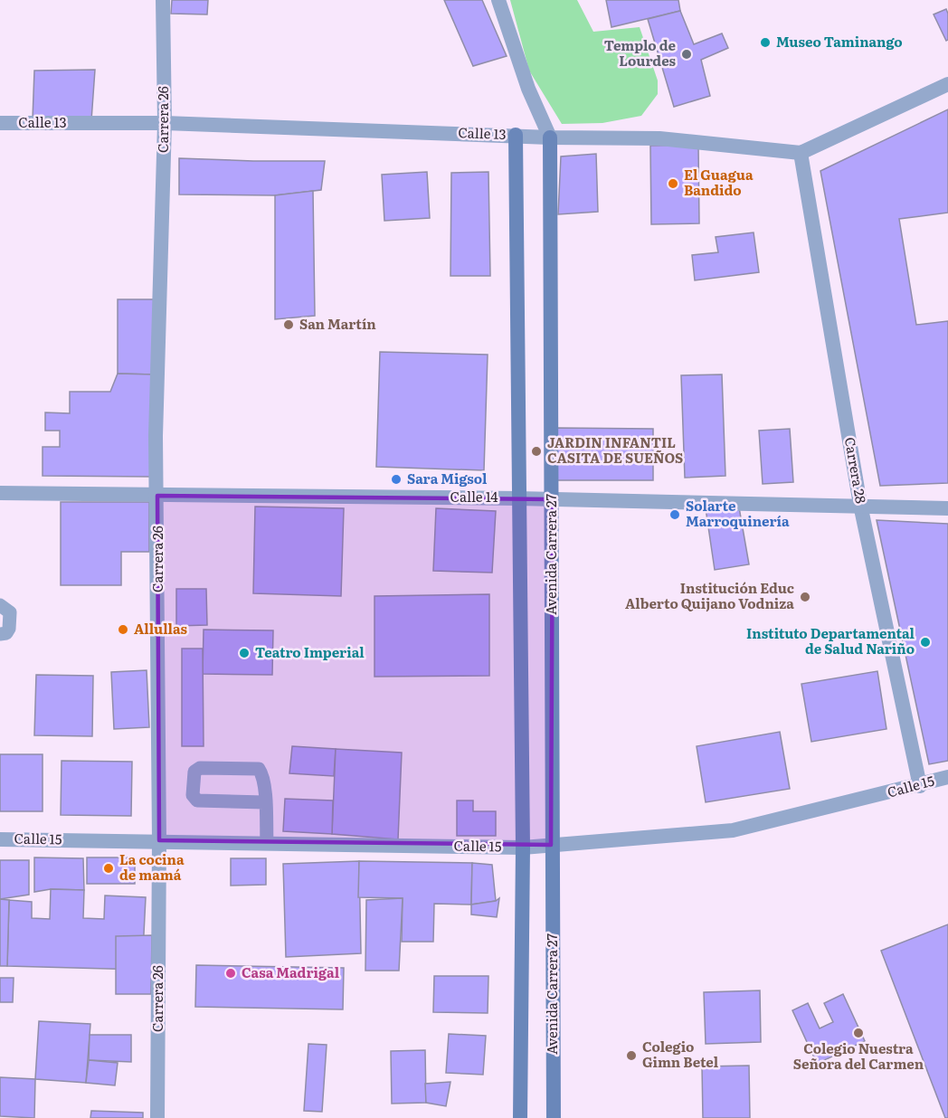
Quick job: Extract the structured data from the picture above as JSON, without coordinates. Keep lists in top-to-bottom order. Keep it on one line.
{"streets":{"main road":["Avenida Carrera 27"],"street":["Carrera 26","Calle 13","Carrera 28","Calle 14","Calle 15"]},"crossings":[["Carrera 26","Calle 13"],["Carrera 26","Calle 14"],["Carrera 26","Calle 15"],["Calle 13","Carrera 28"],["Calle 13","Avenida Carrera 27"],["Carrera 28","Calle 14"],["Carrera 28","Calle 15"],["Calle 14","Avenida Carrera 27"],["Avenida Carrera 27","Calle 15"]],"places":["Museo Taminango","Templo de Lourdes","El Guagua Bandido","San Martín","JARDIN INFANTIL CASITA DE SUEÑOS","Sara Migsol","Solarte Marroquinería","Institución Educ Alberto Quijano Vodniza","Allullas","Instituto Departamental de Salud Nariño","Teatro Imperial","La cocina de mamá","Casa Madrigal","Colegio Nuestra Señora del Carmen","Colegio Gimn Betel"]}
